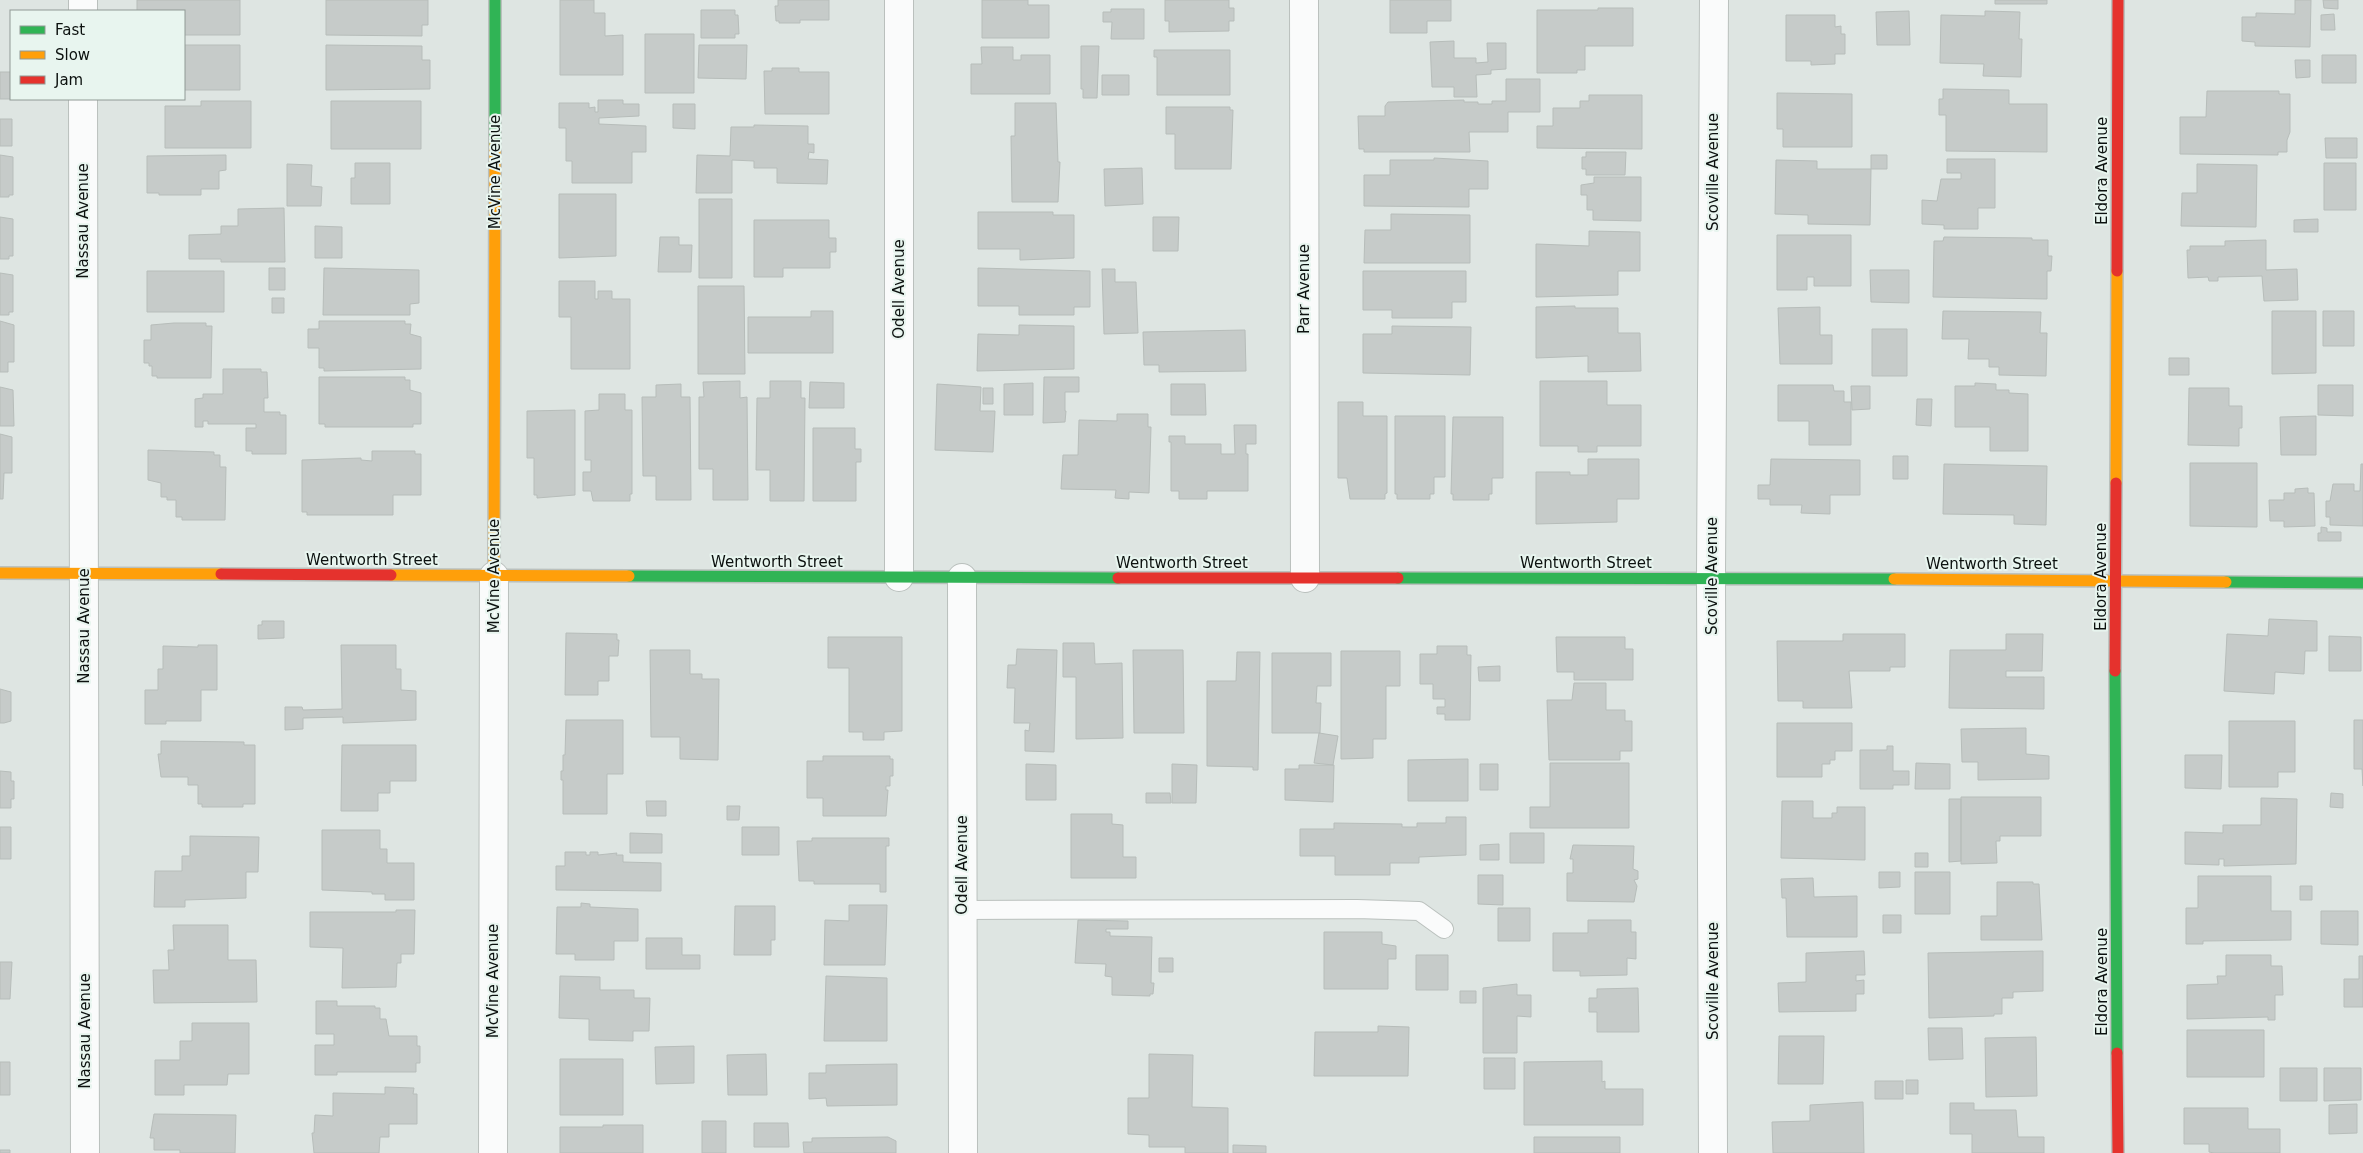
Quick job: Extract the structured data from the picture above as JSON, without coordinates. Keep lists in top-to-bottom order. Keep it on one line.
{"streets":{"street":["Eldora Avenue","McVine Avenue","Scoville Avenue","Nassau Avenue","Odell Avenue","Parr Avenue","Wentworth Street"]},"crossings":[["Eldora Avenue","Wentworth Street"],["McVine Avenue","Wentworth Street"],["Scoville Avenue","Wentworth Street"],["Nassau Avenue","Wentworth Street"],["Odell Avenue","Wentworth Street"],["Parr Avenue","Wentworth Street"]],"legend":["Fast","Slow","Jam"]}
